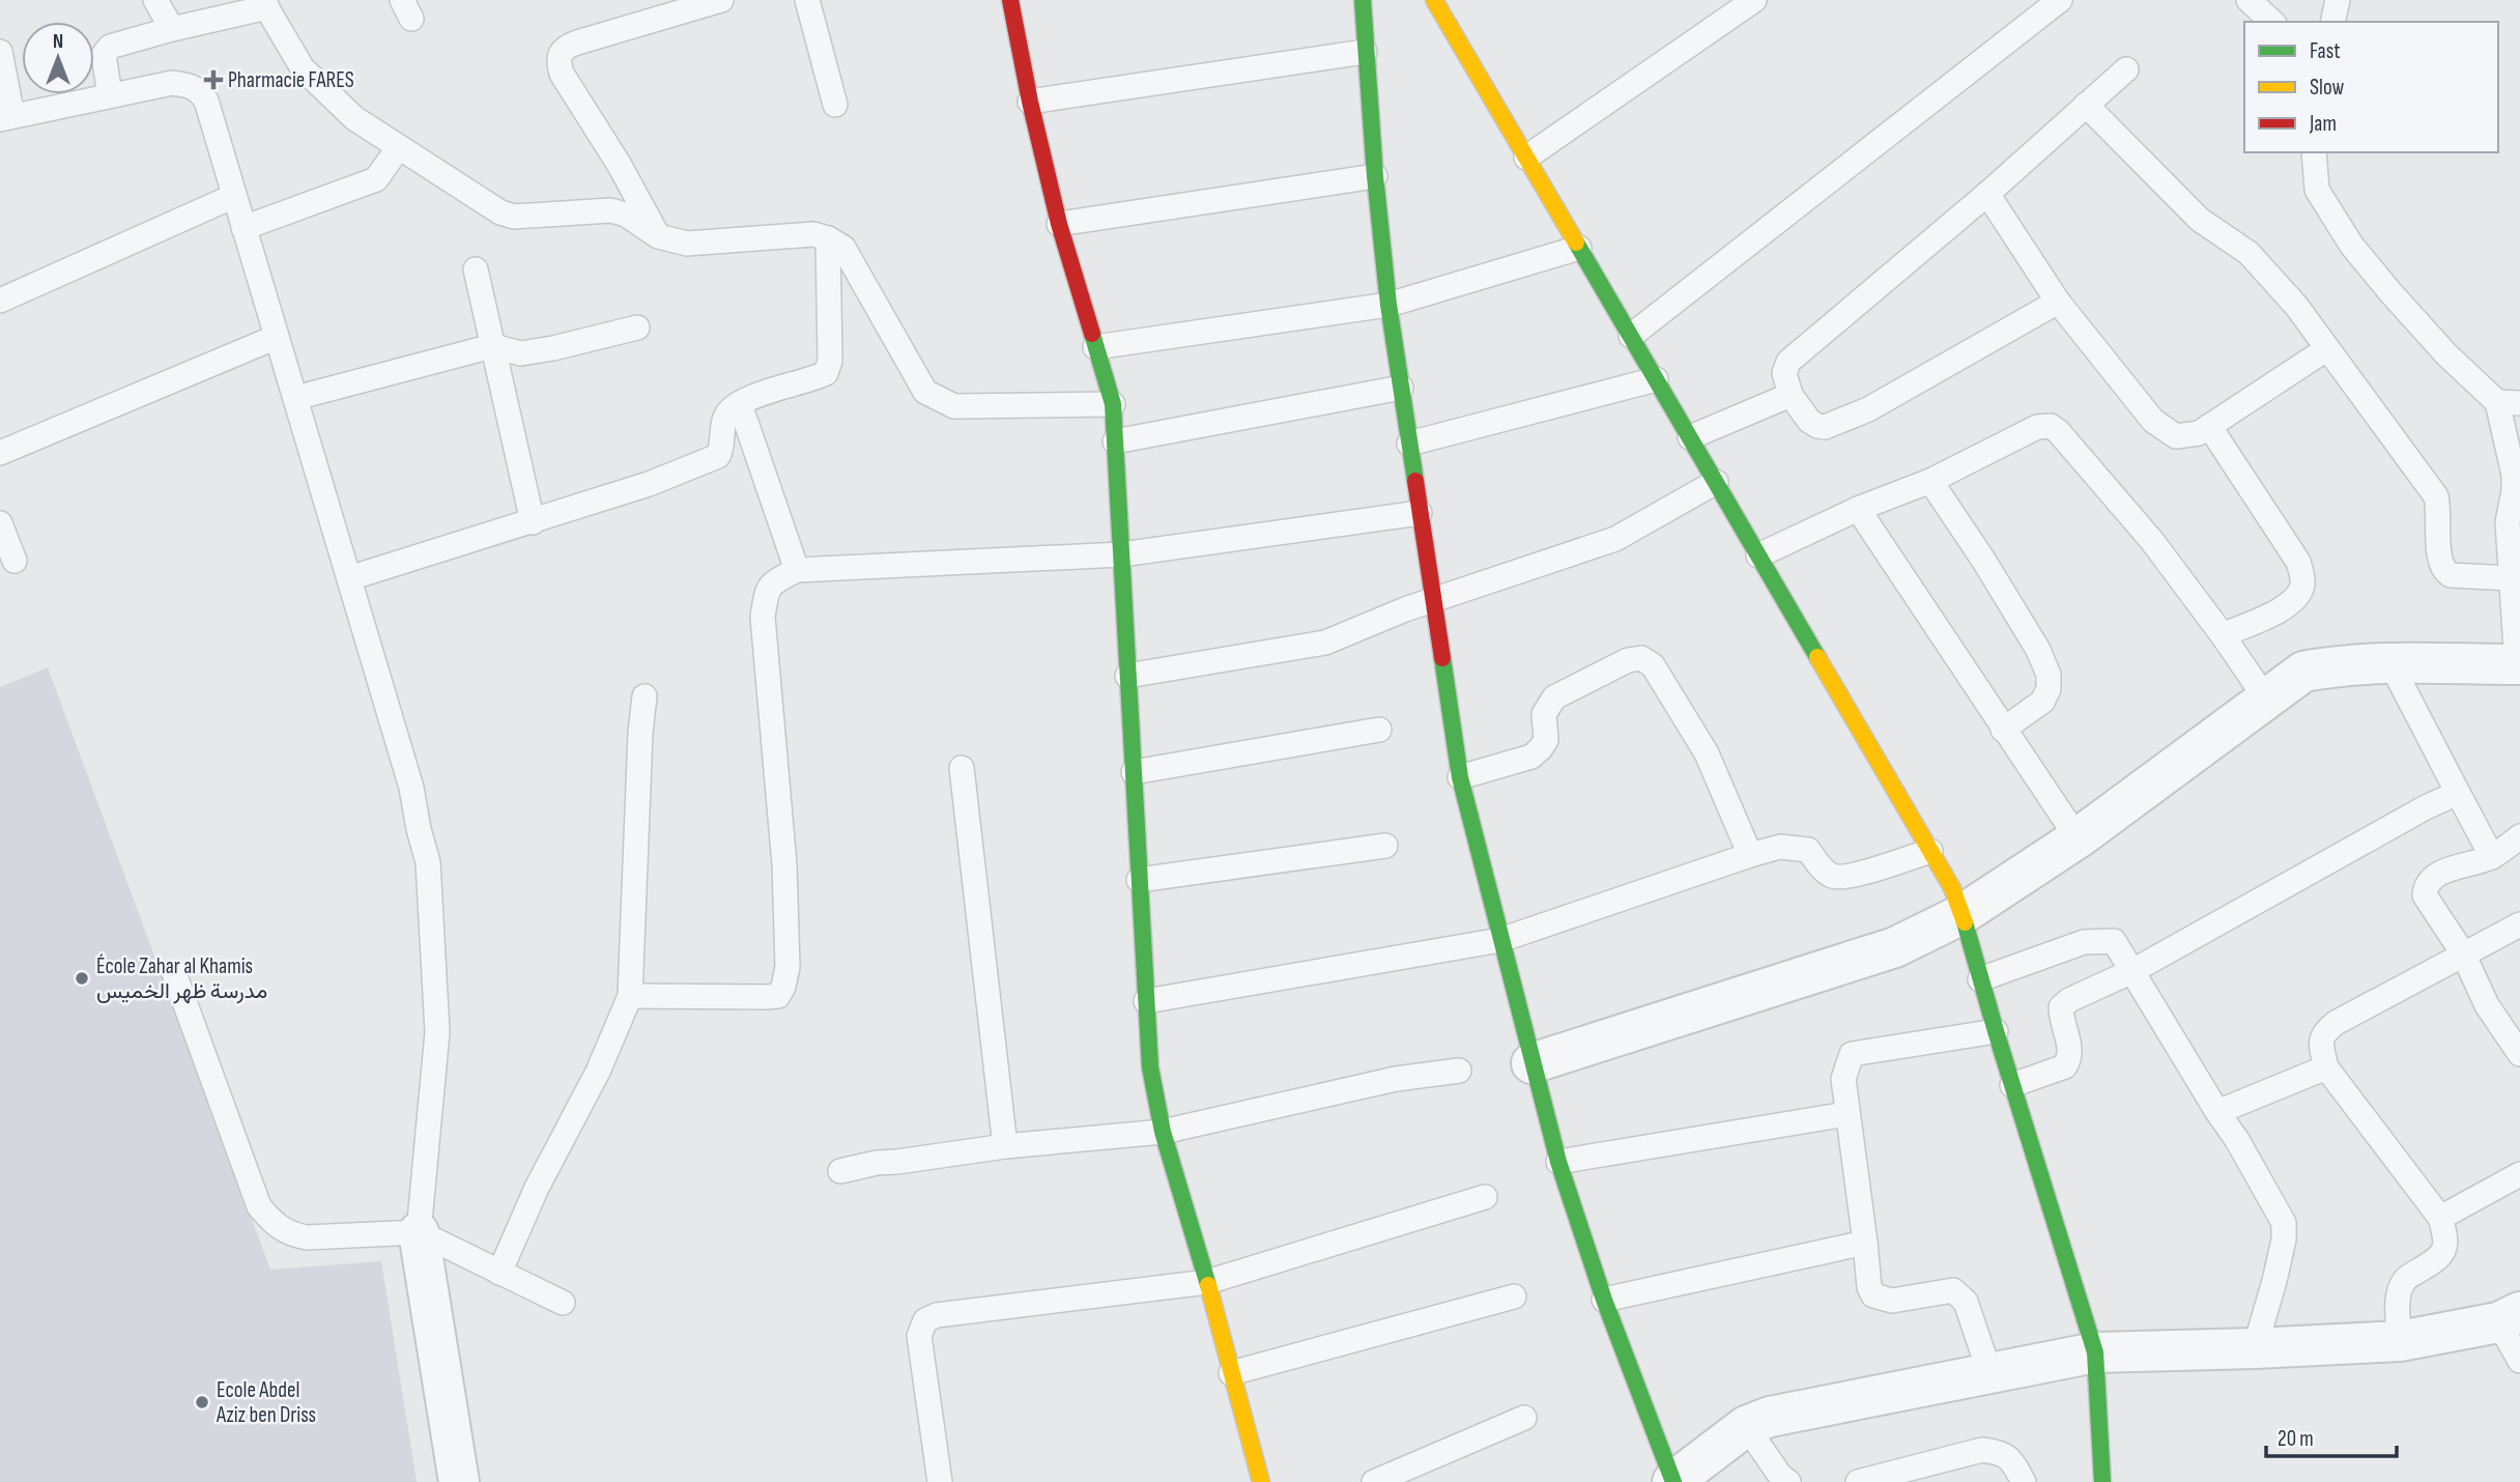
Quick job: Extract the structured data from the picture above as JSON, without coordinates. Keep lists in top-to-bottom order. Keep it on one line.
{"places":{"health":["Pharmacie FARES"],"other":["École Zahar al Khamis مدرسة ظهر الخميس","Ecole Abdel Aziz ben Driss"]},"legend":["Fast","Slow","Jam"],"scale_bar":"20 m","north":"top"}
